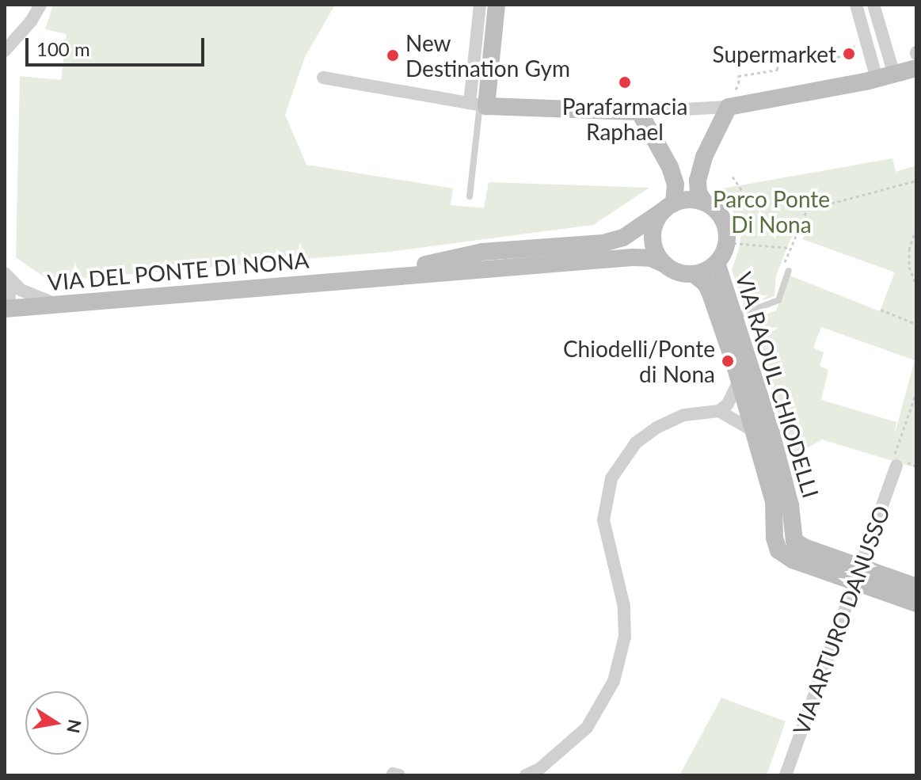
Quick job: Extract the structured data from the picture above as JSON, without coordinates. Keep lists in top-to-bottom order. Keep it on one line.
{"streets":{"main road":["VIA DEL PONTE DI NONA","VIA RAOUL CHIODELLI"],"street":["VIA ARTURO DANUSSO"]},"crossings":[["VIA DEL PONTE DI NONA","VIA RAOUL CHIODELLI"],["VIA RAOUL CHIODELLI","VIA ARTURO DANUSSO"]],"parks":["Parco Ponte Di Nona"],"places":["Supermarket","New Destination Gym","Parafarmacia Raphael","Chiodelli/Ponte di Nona"],"scale_bar":"100 m","north":"right"}
